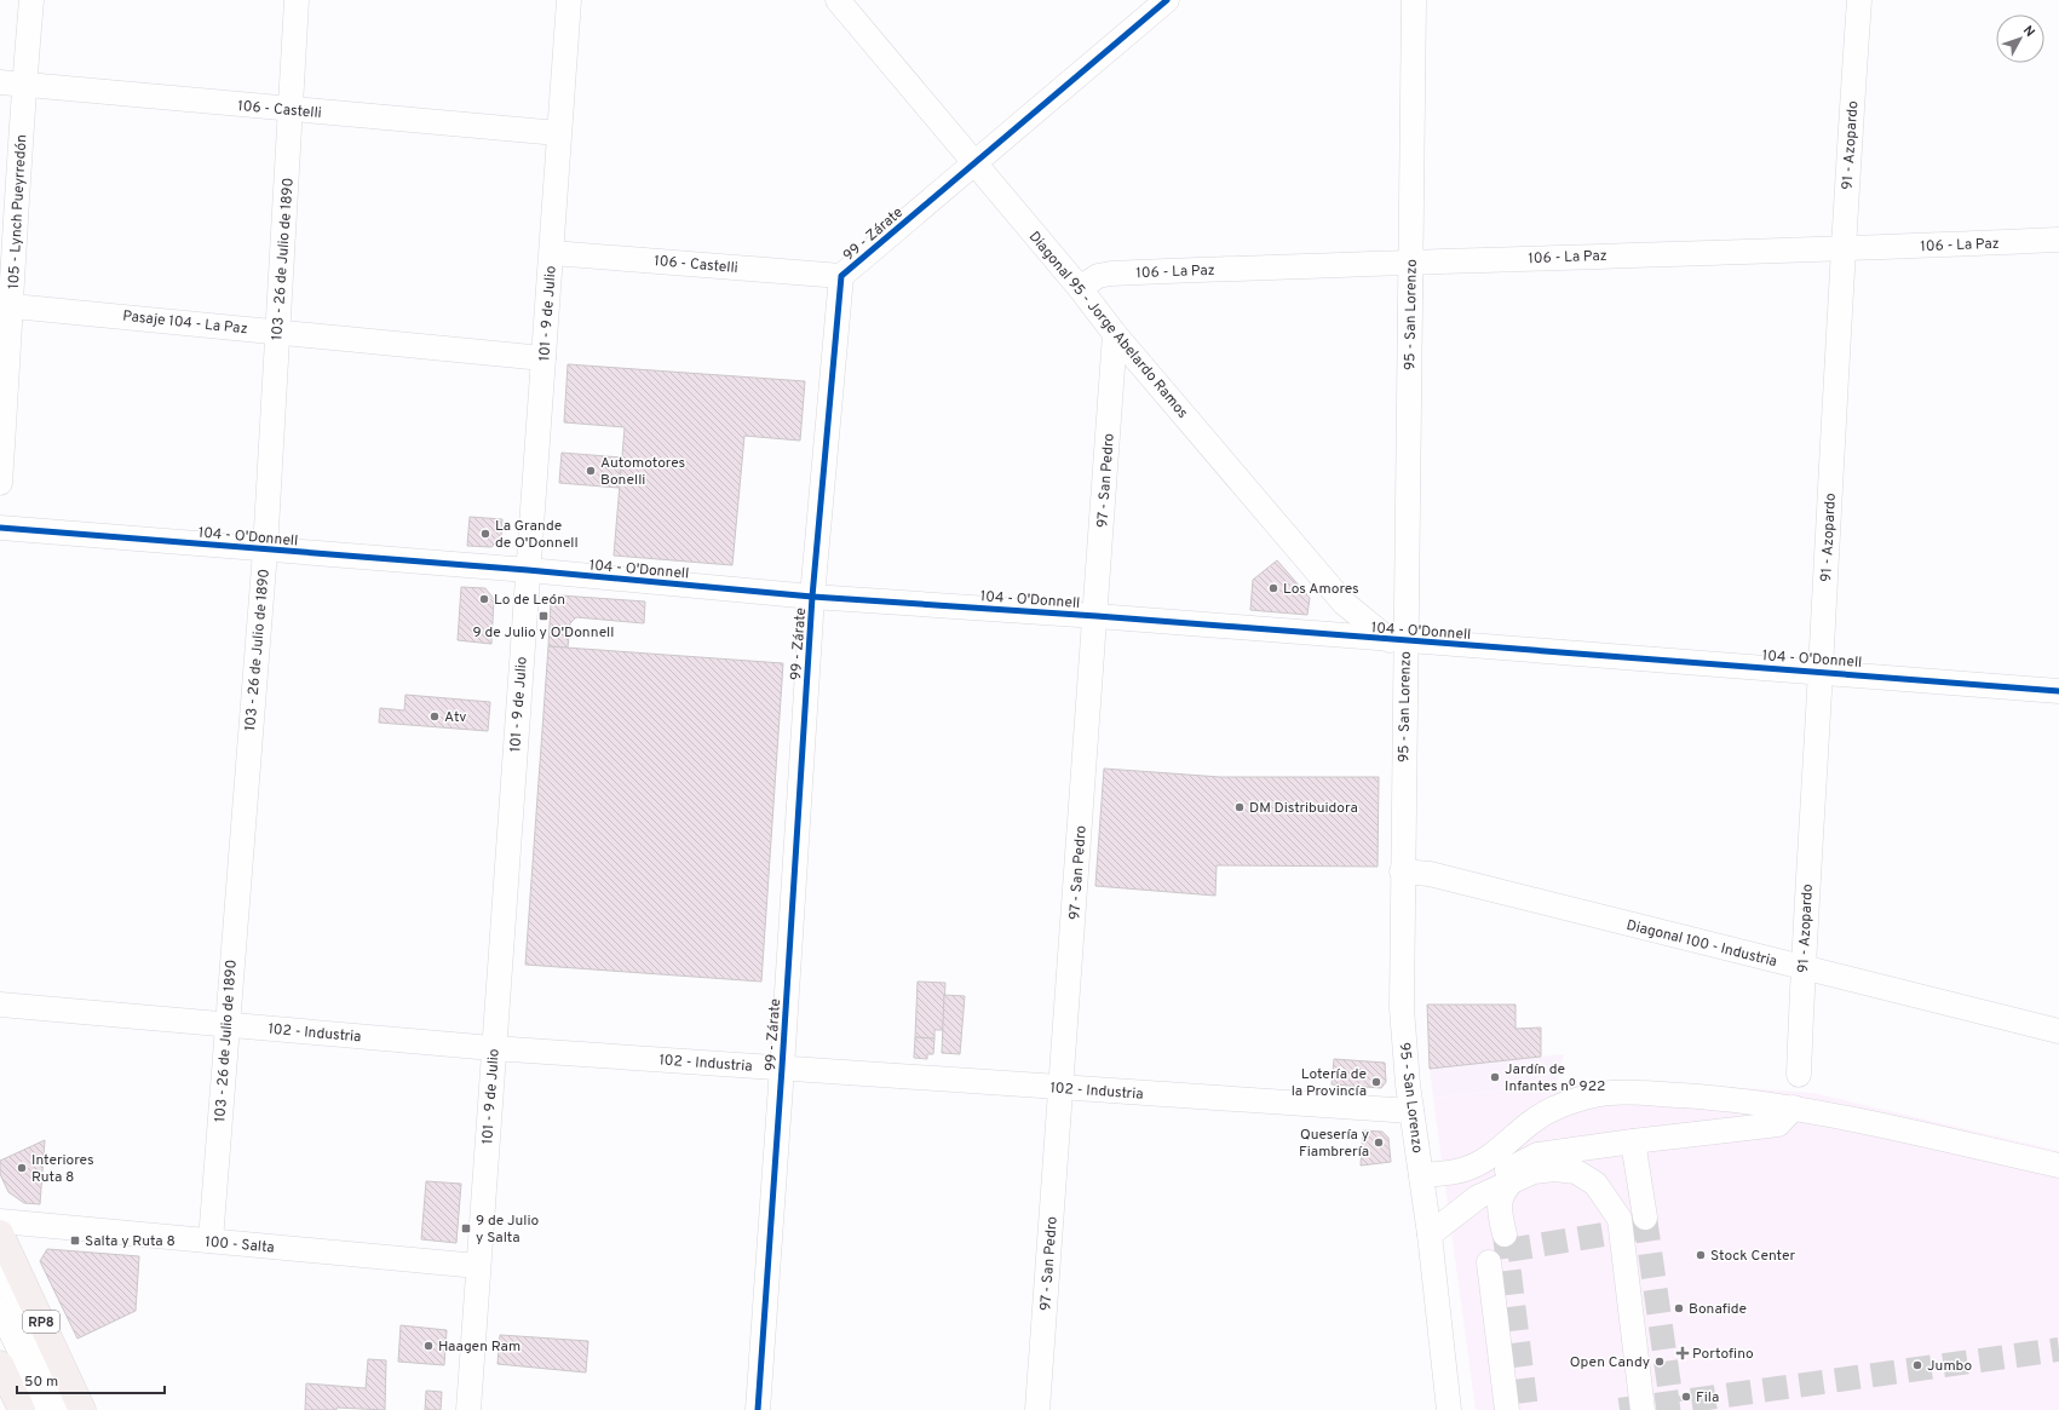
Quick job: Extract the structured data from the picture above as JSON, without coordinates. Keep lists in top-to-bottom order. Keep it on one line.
{"streets":{"main road":["RP8"],"street":["106 - Castelli","91 - Azopardo","105 - Lynch Pueyrredón","99 - Zárate","106 - La Paz","103 - 26 de Julio de 1890","101 - 9 de Julio","95 - San Lorenzo","Pasaje 104 - La Paz","Diagonal 95 - Jorge Abelardo Ramos","97 - San Pedro","104 - O'Donnell","Diagonal 100 - Industria","102 - Industria","100 - Salta"]},"crossings":[["106 - Castelli","105 - Lynch Pueyrredón"],["106 - Castelli","99 - Zárate"],["106 - Castelli","103 - 26 de Julio de 1890"],["106 - Castelli","101 - 9 de Julio"],["91 - Azopardo","106 - La Paz"],["91 - Azopardo","104 - O'Donnell"],["91 - Azopardo","Diagonal 100 - Industria"],["105 - Lynch Pueyrredón","Pasaje 104 - La Paz"],["99 - Zárate","Diagonal 95 - Jorge Abelardo Ramos"],["99 - Zárate","104 - O'Donnell"],["99 - Zárate","102 - Industria"],["106 - La Paz","95 - San Lorenzo"],["106 - La Paz","Diagonal 95 - Jorge Abelardo Ramos"],["103 - 26 de Julio de 1890","Pasaje 104 - La Paz"],["103 - 26 de Julio de 1890","104 - O'Donnell"],["103 - 26 de Julio de 1890","102 - Industria"],["103 - 26 de Julio de 1890","100 - Salta"],["101 - 9 de Julio","Pasaje 104 - La Paz"],["101 - 9 de Julio","104 - O'Donnell"],["101 - 9 de Julio","102 - Industria"],["101 - 9 de Julio","100 - Salta"],["95 - San Lorenzo","Diagonal 95 - Jorge Abelardo Ramos"],["95 - San Lorenzo","104 - O'Donnell"],["95 - San Lorenzo","Diagonal 100 - Industria"],["95 - San Lorenzo","102 - Industria"],["Diagonal 95 - Jorge Abelardo Ramos","97 - San Pedro"],["Diagonal 95 - Jorge Abelardo Ramos","104 - O'Donnell"],["97 - San Pedro","104 - O'Donnell"],["97 - San Pedro","102 - Industria"]],"places":{"other":["Automotores Bonelli","La Grande de O'Donnell","Los Amores","Lo de León","Atv","DM Distribuidora","Jardín de Infantes nº 922","Lotería de la Provincía","Quesería y Fiambrería","Interiores Ruta 8","Stock Center","Bonafide","Haagen Ram","Open Candy","Jumbo","Fila"],"transit":["9 de Julio y O'Donnell","9 de Julio y Salta","Salta y Ruta 8"],"health":["Portofino"]},"scale_bar":"50 m","north":"top right"}
